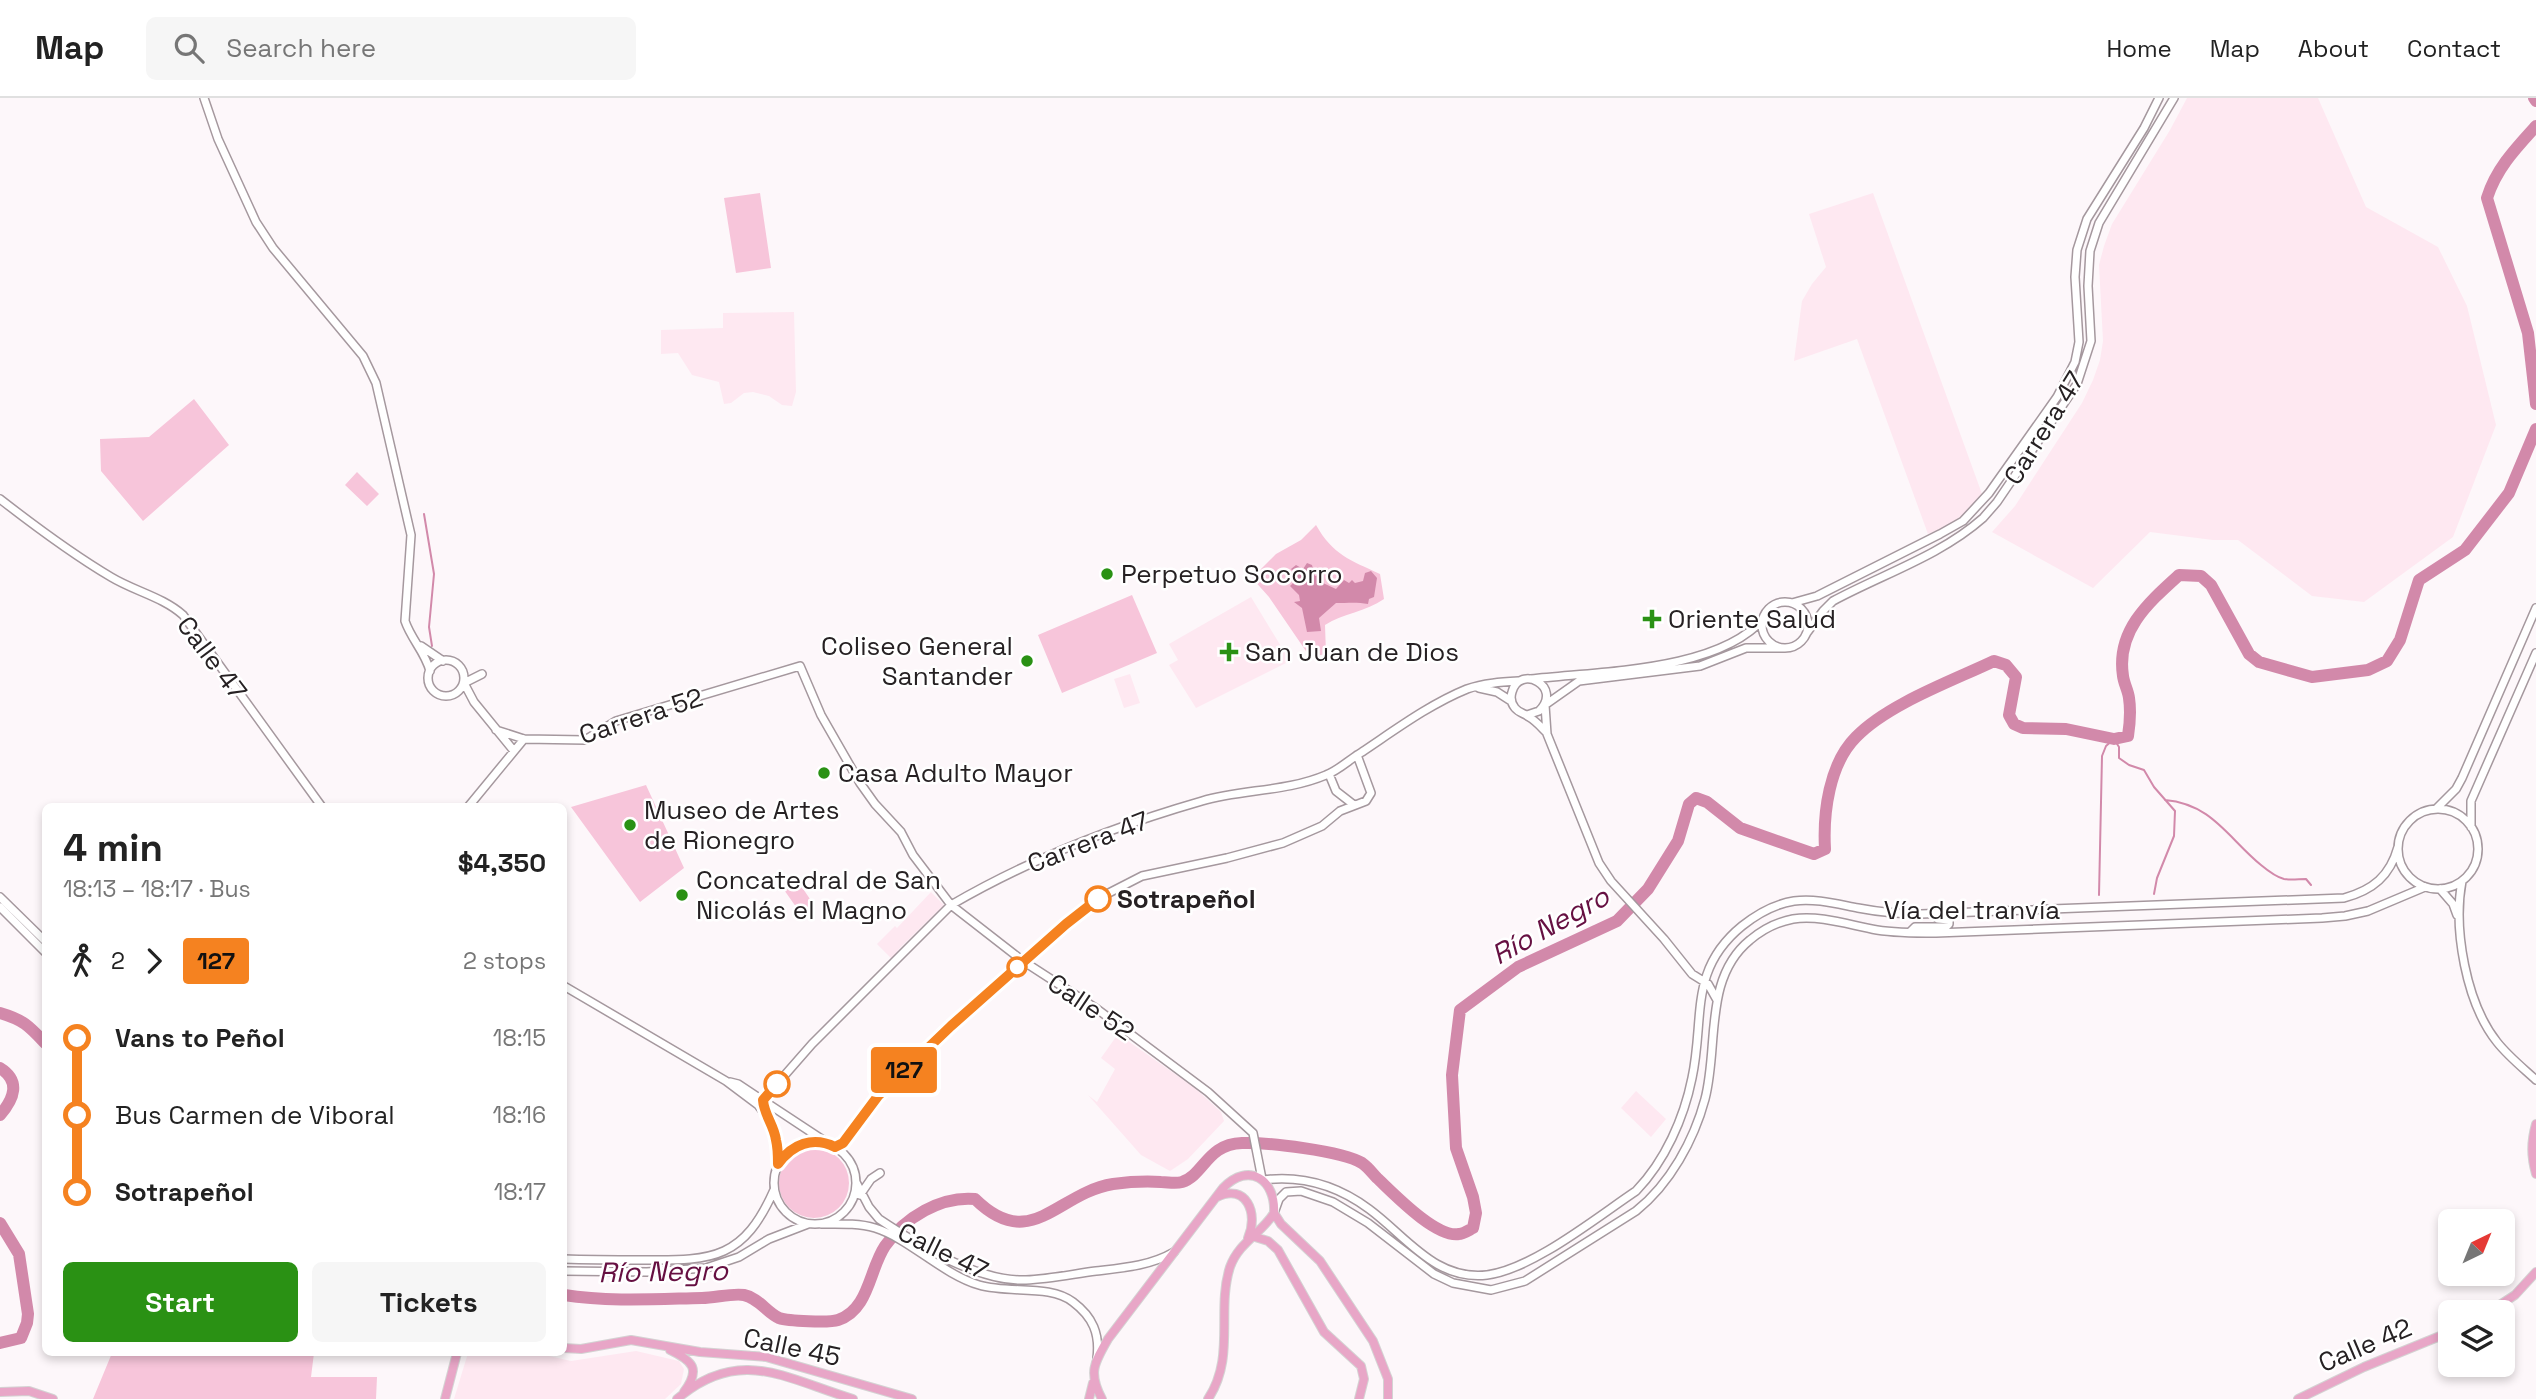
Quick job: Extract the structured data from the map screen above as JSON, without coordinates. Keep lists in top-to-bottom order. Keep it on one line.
{"streets":{"main road":["Calle 42","Calle 45"],"street":["Carrera 47","Calle 47","Carrera 52","Vía del tranvía","Calle 52"]},"crossings":[["Carrera 47","Calle 52"],["Carrera 52","Calle 52"]],"water":["Río Negro"],"places":{"other":["Perpetuo Socorro","Coliseo General Santander","Casa Adulto Mayor","Museo de Artes de Rionegro","Concatedral de San Nicolás el Magno","Sotrapeñol"],"health":["Oriente Salud","San Juan de Dios"]},"lines":["bus line 127"],"north":"top right","page":{"header":"Map","search":"Search here","nav":["Home","Map","About","Contact"],"on_map":"127","heading":["4 min","18:13 – 18:17 · Bus","$4,350"],"legs":["2","127","2 stops"],"list":[{"name":"Vans to Peñol","value":"18:15"},{"name":"Bus Carmen de Viboral","value":"18:16"},{"name":"Sotrapeñol","value":"18:17"}],"buttons":["Start","Tickets"]}}
